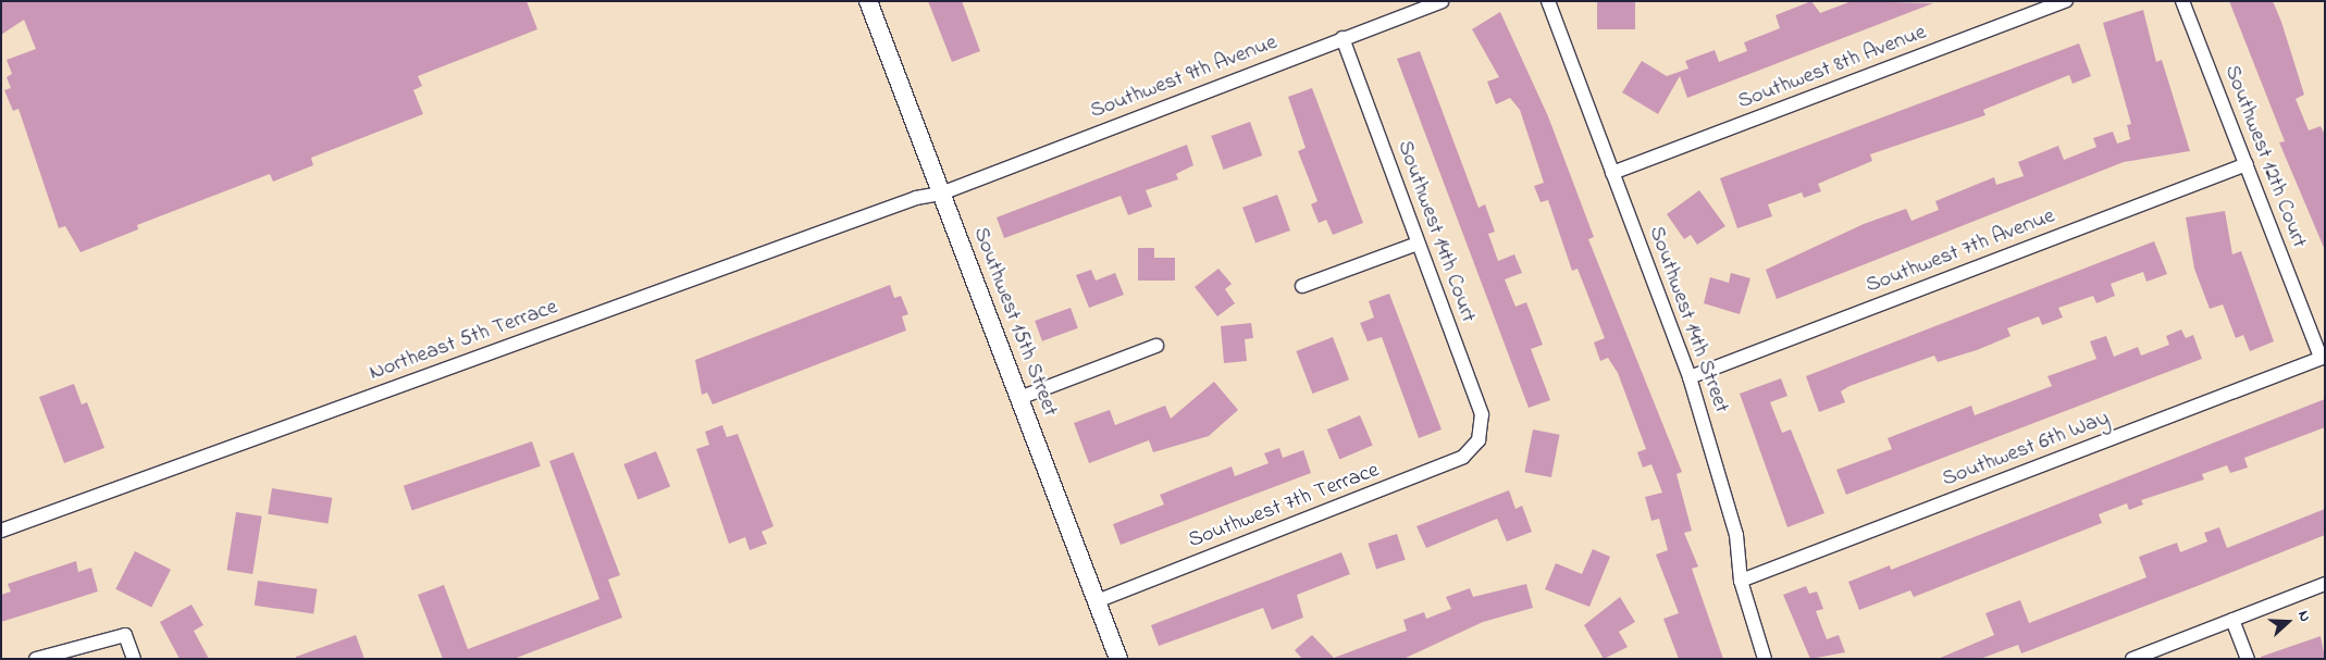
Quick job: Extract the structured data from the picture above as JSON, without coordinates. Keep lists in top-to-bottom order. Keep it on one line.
{"streets":{"street":["Southwest 8th Avenue","Southwest 9th Avenue","Southwest 12th Court","Southwest 14th Court","Southwest 7th Avenue","Southwest 14th Street","Southwest 15th Street","Northeast 5th Terrace","Southwest 6th Way","Southwest 7th Terrace"]},"crossings":[["Southwest 8th Avenue","Southwest 14th Street"],["Southwest 9th Avenue","Southwest 14th Court"],["Southwest 9th Avenue","Southwest 15th Street"],["Southwest 9th Avenue","Northeast 5th Terrace"],["Southwest 12th Court","Southwest 7th Avenue"],["Southwest 12th Court","Southwest 6th Way"],["Southwest 14th Court","Southwest 7th Terrace"],["Southwest 7th Avenue","Southwest 14th Street"],["Southwest 14th Street","Southwest 6th Way"],["Southwest 15th Street","Northeast 5th Terrace"],["Southwest 15th Street","Southwest 7th Terrace"]],"north":"right"}
